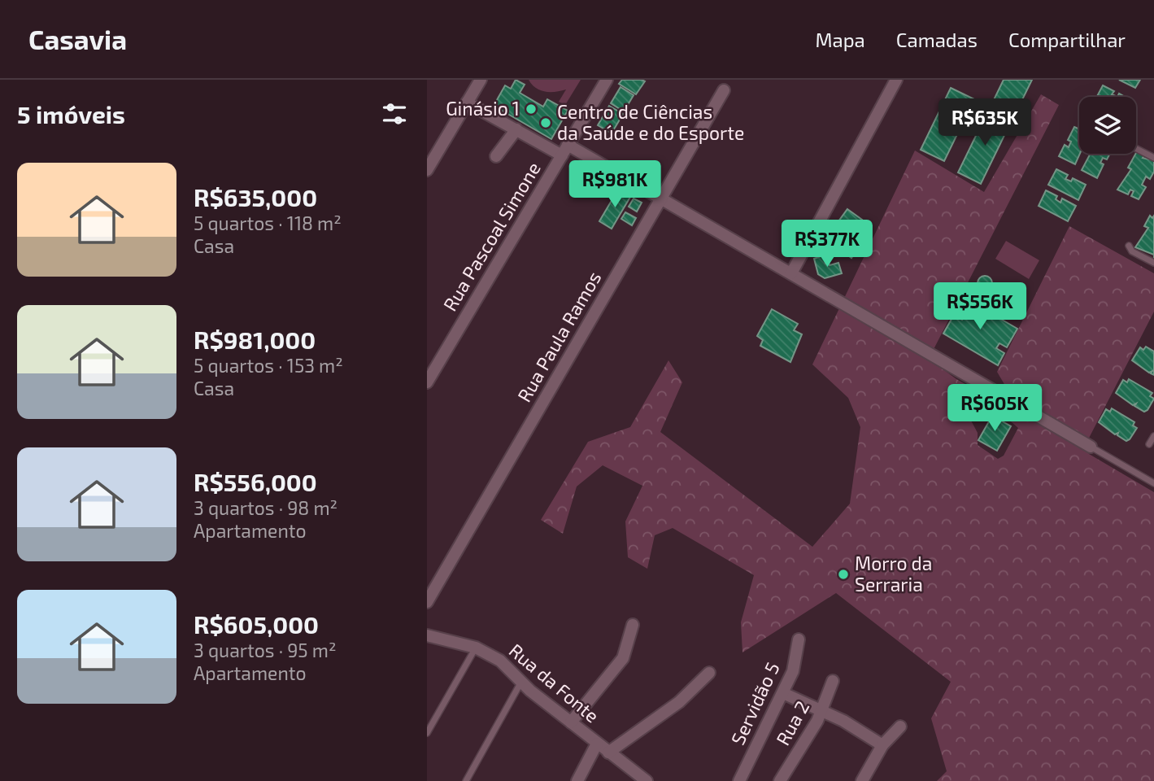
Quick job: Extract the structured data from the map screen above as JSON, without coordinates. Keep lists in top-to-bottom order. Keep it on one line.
{"streets":{"street":["Rua Pascoal Simone","Rua Paula Ramos","Rua da Fonte","Servidão 5","Rua 2"]},"places":["Ginásio 1","Centro de Ciências da Saúde e do Esporte","Morro da Serraria"],"page":{"header":"Casavia","nav":["Mapa","Camadas","Compartilhar"],"heading":"5 imóveis","price":["R$635K","R$981K","R$377K","R$556K","R$605K"],"list":[{"name":"R$635,000","note":"5 quartos · 118 m² · Casa"},{"name":"R$981,000","note":"5 quartos · 153 m² · Casa"},{"name":"R$556,000","note":"3 quartos · 98 m² · Apartamento"},{"name":"R$605,000","note":"3 quartos · 95 m² · Apartamento"}]}}
